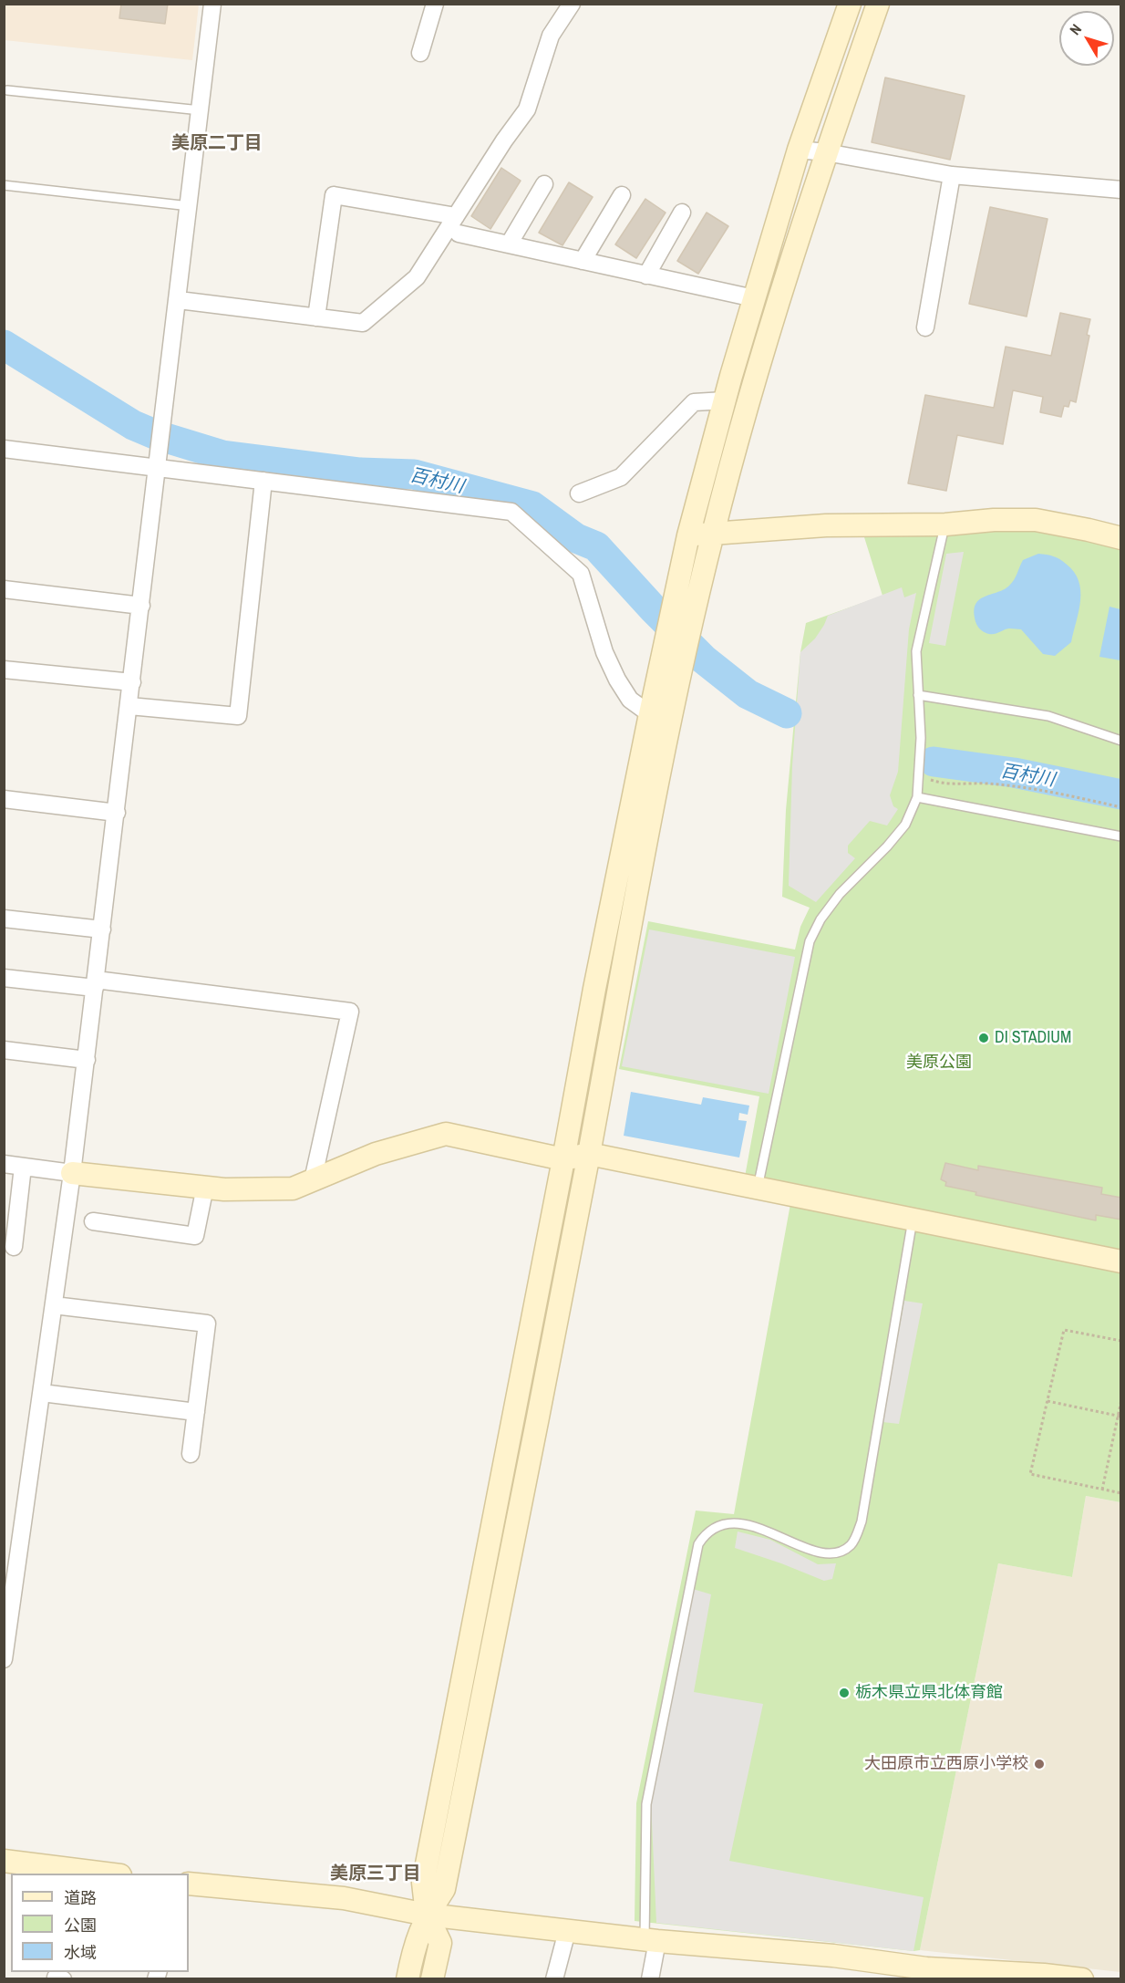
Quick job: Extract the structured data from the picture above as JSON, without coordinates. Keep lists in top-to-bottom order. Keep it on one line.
{"districts":["美原二丁目","美原三丁目"],"water":["百村川"],"parks":["美原公園"],"places":["DI STADIUM","栃木県立県北体育館","大田原市立西原小学校"],"legend":["道路","公園","水域"],"north":"top left"}
